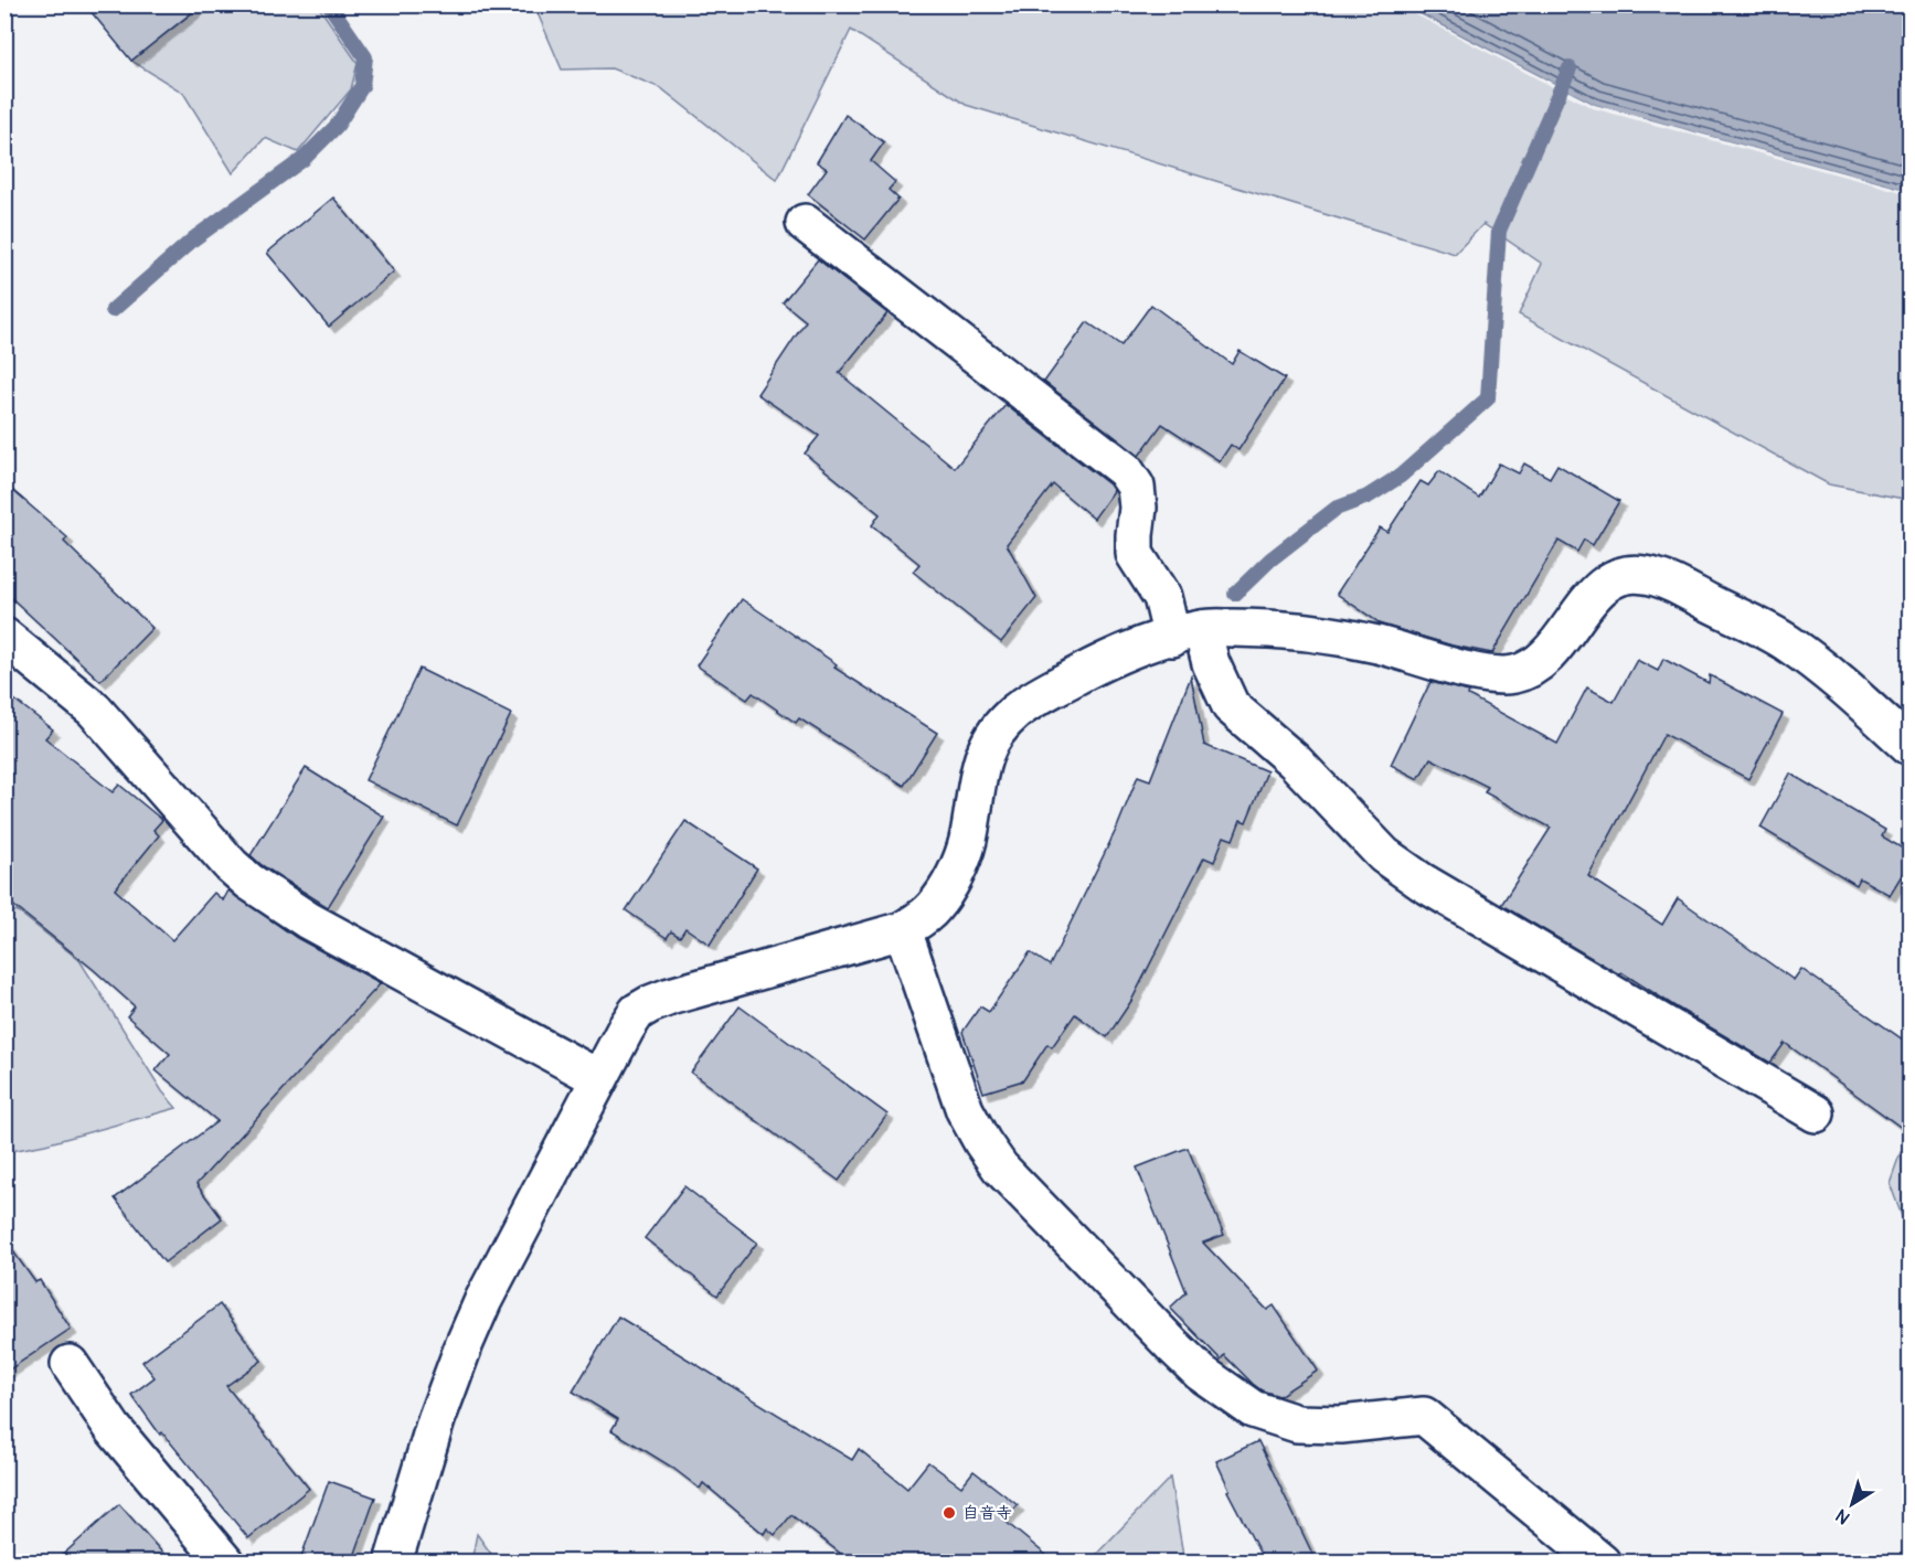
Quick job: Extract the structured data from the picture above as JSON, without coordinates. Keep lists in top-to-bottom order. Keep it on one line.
{"places":["自音寺"],"north":"bottom left"}
